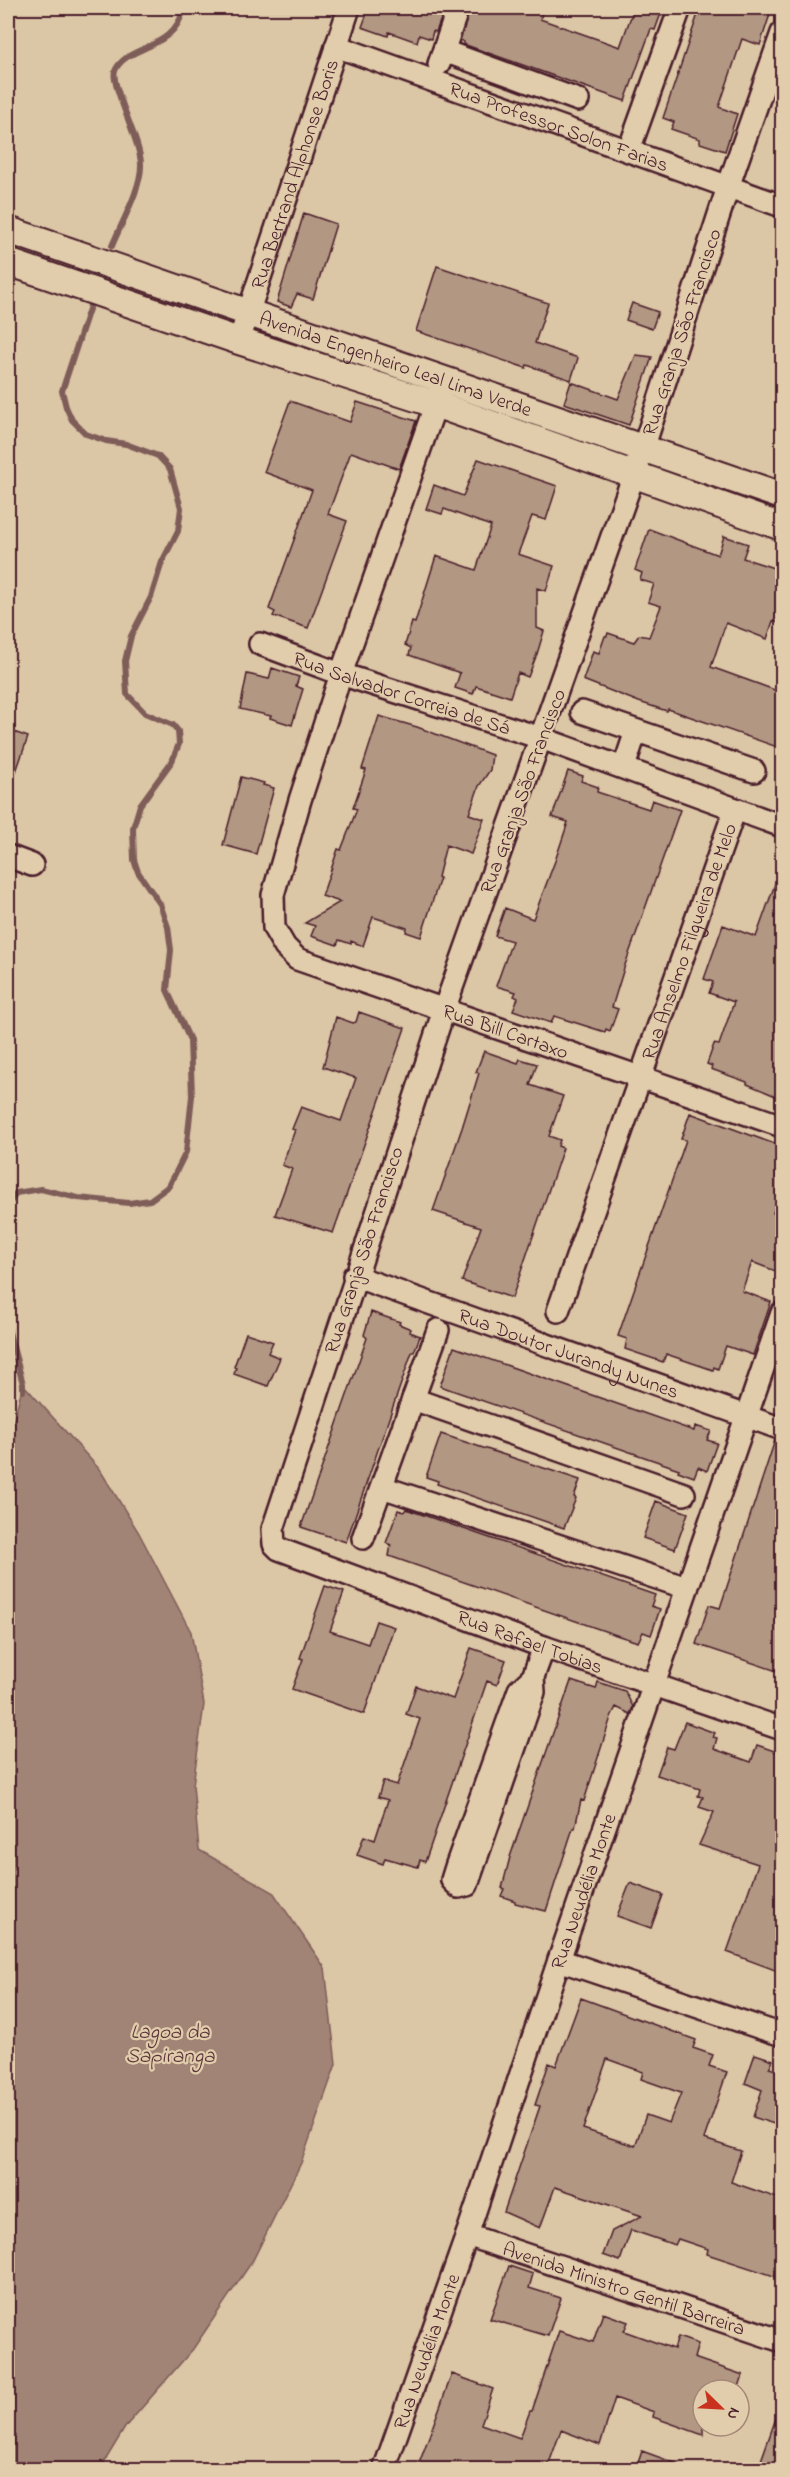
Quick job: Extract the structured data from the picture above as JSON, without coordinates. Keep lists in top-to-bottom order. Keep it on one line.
{"streets":{"main road":["Avenida Engenheiro Leal Lima Verde"],"street":["Rua Professor Solon Farias","Rua Bertrand Alphonse Boris","Rua Granja São Francisco","Rua Salvador Correia de Sá","Rua Anselmo Filgueira de Melo","Rua Bill Cartaxo","Rua Doutor Jurandy Nunes","Rua Rafael Tobias","Rua Neudélia Monte","Avenida Ministro Gentil Barreira"]},"crossings":[["Rua Professor Solon Farias","Rua Bertrand Alphonse Boris"],["Rua Professor Solon Farias","Rua Granja São Francisco"],["Rua Bertrand Alphonse Boris","Avenida Engenheiro Leal Lima Verde"],["Rua Granja São Francisco","Avenida Engenheiro Leal Lima Verde"],["Rua Granja São Francisco","Rua Salvador Correia de Sá"],["Rua Granja São Francisco","Rua Bill Cartaxo"],["Rua Granja São Francisco","Rua Doutor Jurandy Nunes"],["Rua Granja São Francisco","Rua Rafael Tobias"],["Avenida Engenheiro Leal Lima Verde","Rua Bill Cartaxo"],["Rua Salvador Correia de Sá","Rua Anselmo Filgueira de Melo"],["Rua Salvador Correia de Sá","Rua Bill Cartaxo"],["Rua Anselmo Filgueira de Melo","Rua Bill Cartaxo"],["Rua Doutor Jurandy Nunes","Rua Neudélia Monte"],["Rua Rafael Tobias","Rua Neudélia Monte"],["Rua Neudélia Monte","Avenida Ministro Gentil Barreira"]],"water":["Lagoa da Sapiranga"],"north":"bottom right"}
